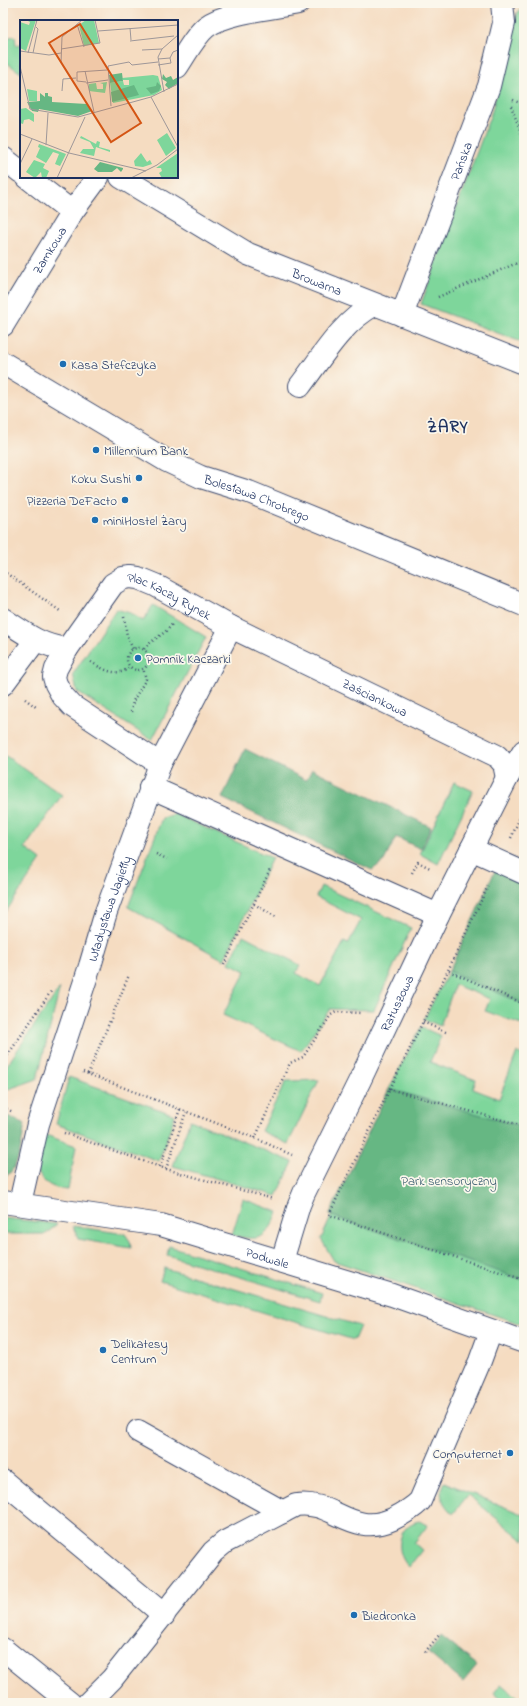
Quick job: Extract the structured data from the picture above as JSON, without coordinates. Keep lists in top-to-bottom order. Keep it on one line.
{"streets":{"street":["Pańska","Zamkowa","Browarna","Bolesława Chrobrego","Plac Kaczy Rynek","Zaściankowa","Władysława Jagiełły","Ratuszowa","Podwale"]},"crossings":[["Pańska","Browarna"],["Plac Kaczy Rynek","Zaściankowa"],["Plac Kaczy Rynek","Władysława Jagiełły"],["Zaściankowa","Władysława Jagiełły"],["Zaściankowa","Ratuszowa"],["Władysława Jagiełły","Podwale"],["Ratuszowa","Podwale"]],"districts":["ŻARY"],"parks":["Park sensoryczny"],"places":["Kasa Stefczyka","Millennium Bank","Koku Sushi","Pizzeria DeFacto","miniHostel Żary","Pomnik Kaczarki","Delikatesy Centrum","Computernet","Biedronka"]}
